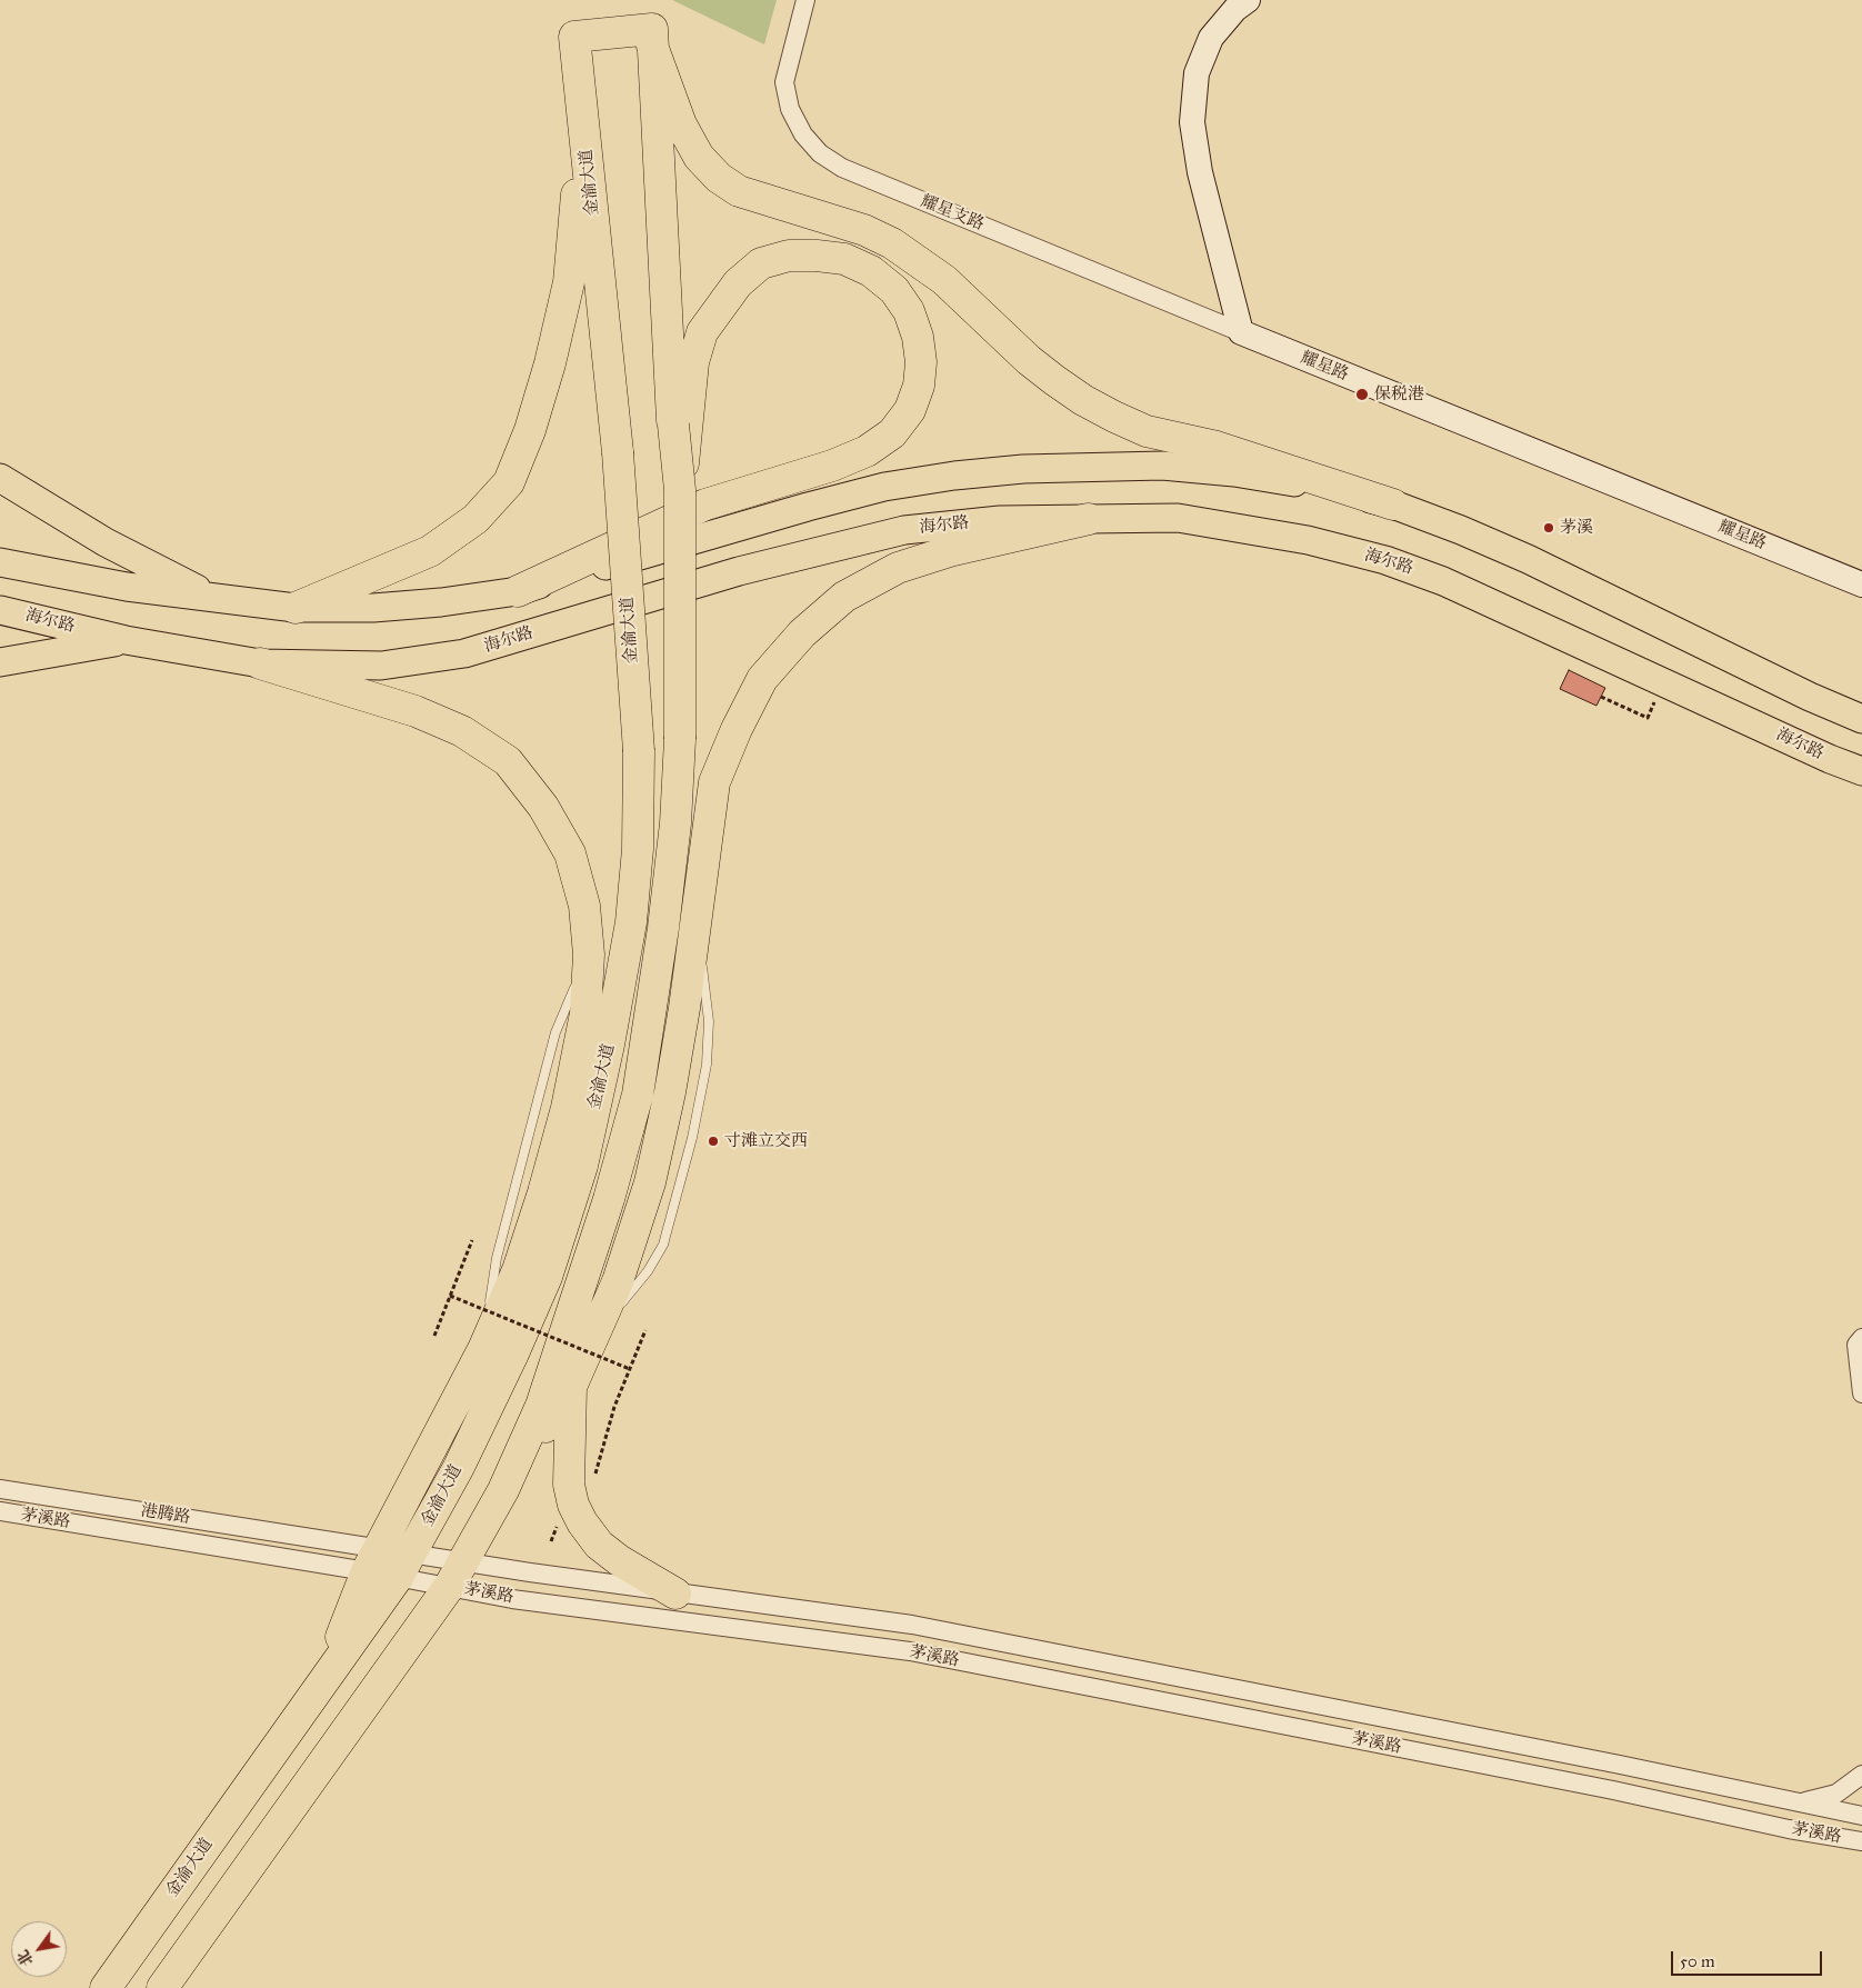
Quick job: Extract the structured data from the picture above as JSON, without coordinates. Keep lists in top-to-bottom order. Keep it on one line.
{"streets":{"highway":["金渝大道"],"main road":["海尔路"],"street":["耀星支路","耀星路","港腾路","茅溪路"]},"crossings":[["金渝大道","茅溪路"],["耀星支路","耀星路"],["港腾路","茅溪路"]],"places":["保税港","茅溪","寸滩立交西"],"scale_bar":"50 m","north":"bottom left"}
